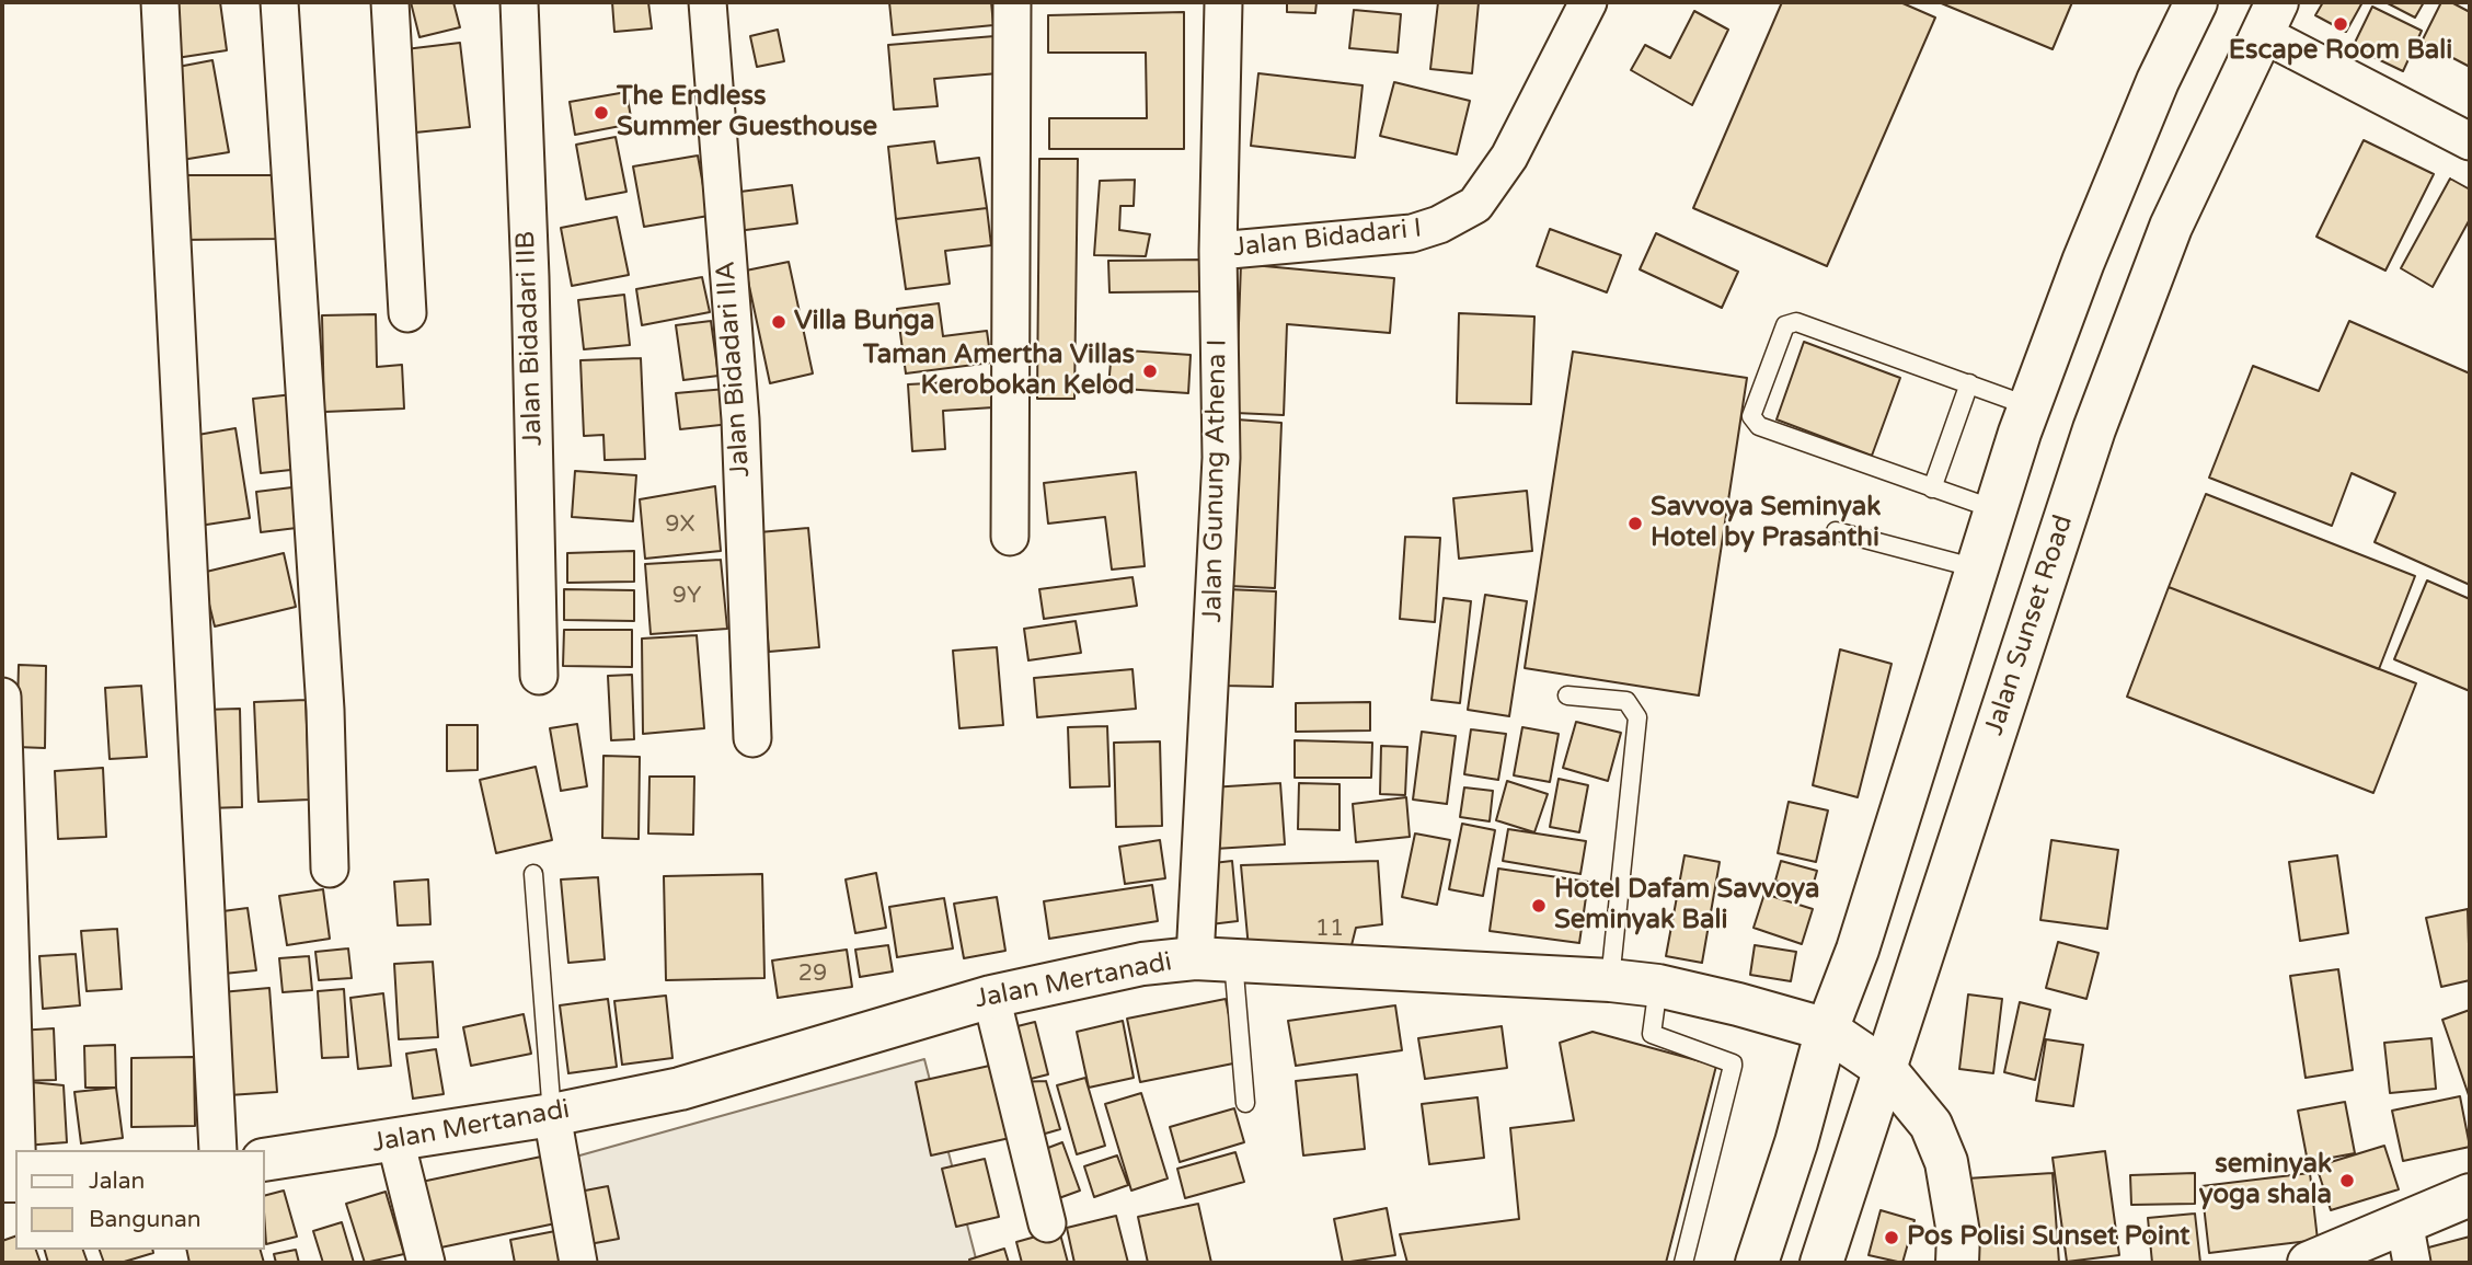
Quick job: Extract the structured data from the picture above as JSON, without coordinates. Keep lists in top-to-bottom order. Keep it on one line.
{"streets":{"main road":["Jalan Sunset Road","Jalan Mertanadi"],"street":["Jalan Bidadari I","Jalan Bidadari IIB","Jalan Bidadari IIA","Jalan Gunung Athena I"]},"crossings":[["Jalan Bidadari I","Jalan Gunung Athena I"],["Jalan Gunung Athena I","Jalan Mertanadi"],["Jalan Sunset Road","Jalan Mertanadi"]],"places":["Escape Room Bali","The Endless Summer Guesthouse","Villa Bunga","Taman Amertha Villas Kerobokan Kelod","Savvoya Seminyak Hotel by Prasanthi","Hotel Dafam Savvoya Seminyak Bali","seminyak yoga shala","Pos Polisi Sunset Point"],"house_numbers":["9X","9Y","11","29"],"legend":["Jalan","Bangunan"]}
